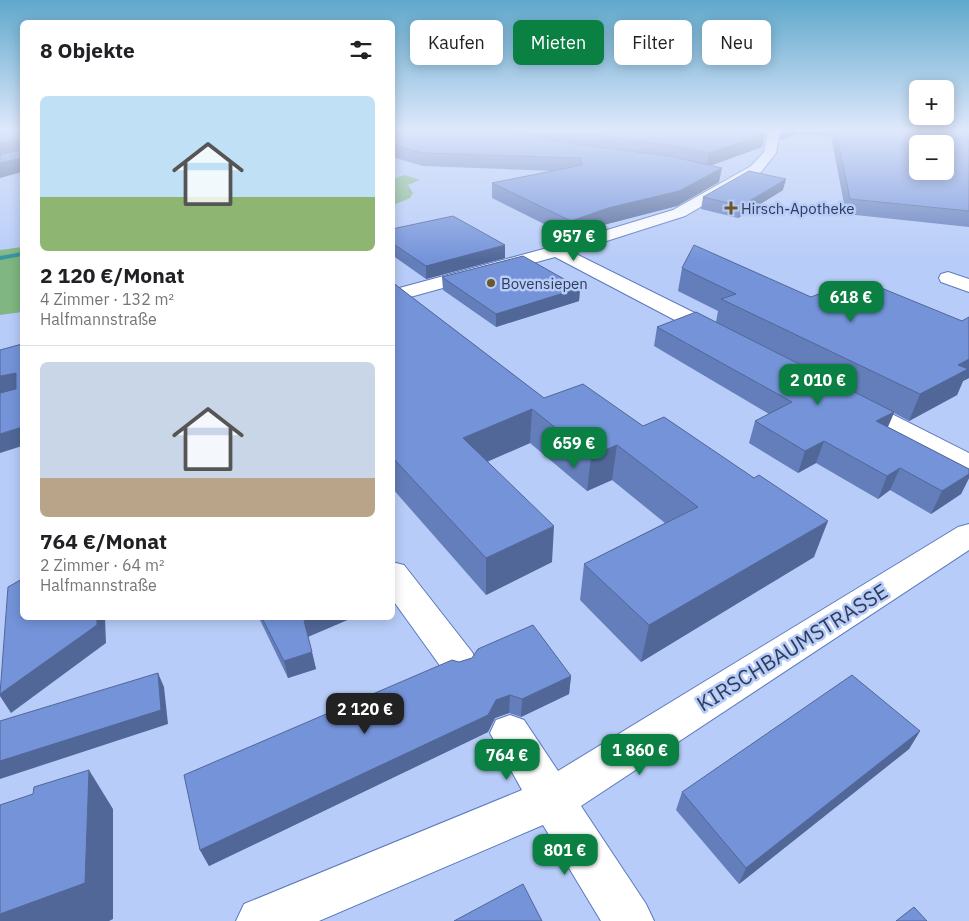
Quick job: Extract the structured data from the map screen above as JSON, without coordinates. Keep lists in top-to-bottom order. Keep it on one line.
{"streets":{"street":["KIRSCHBAUMSTRASSE"]},"places":{"health":["Hirsch-Apotheke"],"other":["Bovensiepen"]},"page":{"chip":["Kaufen","Mieten","Filter","Neu"],"heading":"8 Objekte","map_buttons":["+","−"],"list":[{"name":"2 120 €/Monat","note":"4 Zimmer · 132 m² · Halfmannstraße"},{"name":"764 €/Monat","note":"2 Zimmer · 64 m² · Halfmannstraße"}],"price":["957 €","618 €","2 010 €","659 €","2 120 €","1 860 €","764 €","801 €"]}}
